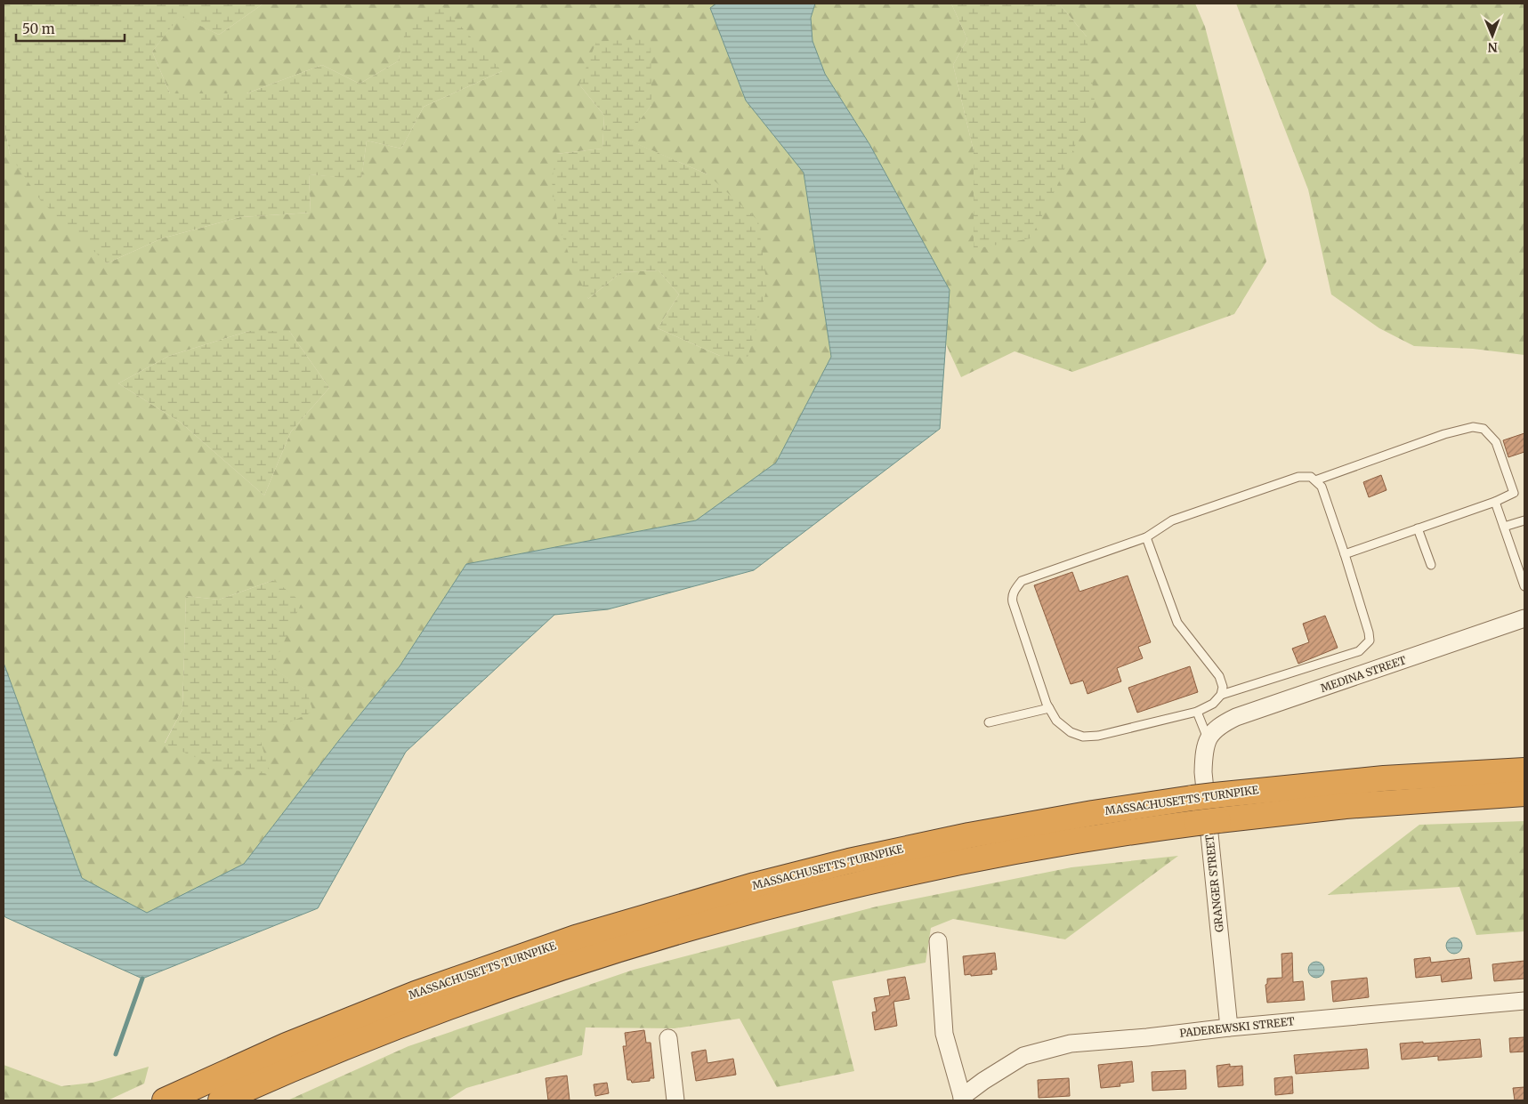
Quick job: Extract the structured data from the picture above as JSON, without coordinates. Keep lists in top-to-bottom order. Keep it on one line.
{"streets":{"highway":["MASSACHUSETTS TURNPIKE"],"street":["MEDINA STREET","GRANGER STREET","PADEREWSKI STREET"]},"crossings":[["MEDINA STREET","GRANGER STREET"],["GRANGER STREET","PADEREWSKI STREET"]],"scale_bar":"50 m","north":"bottom"}
